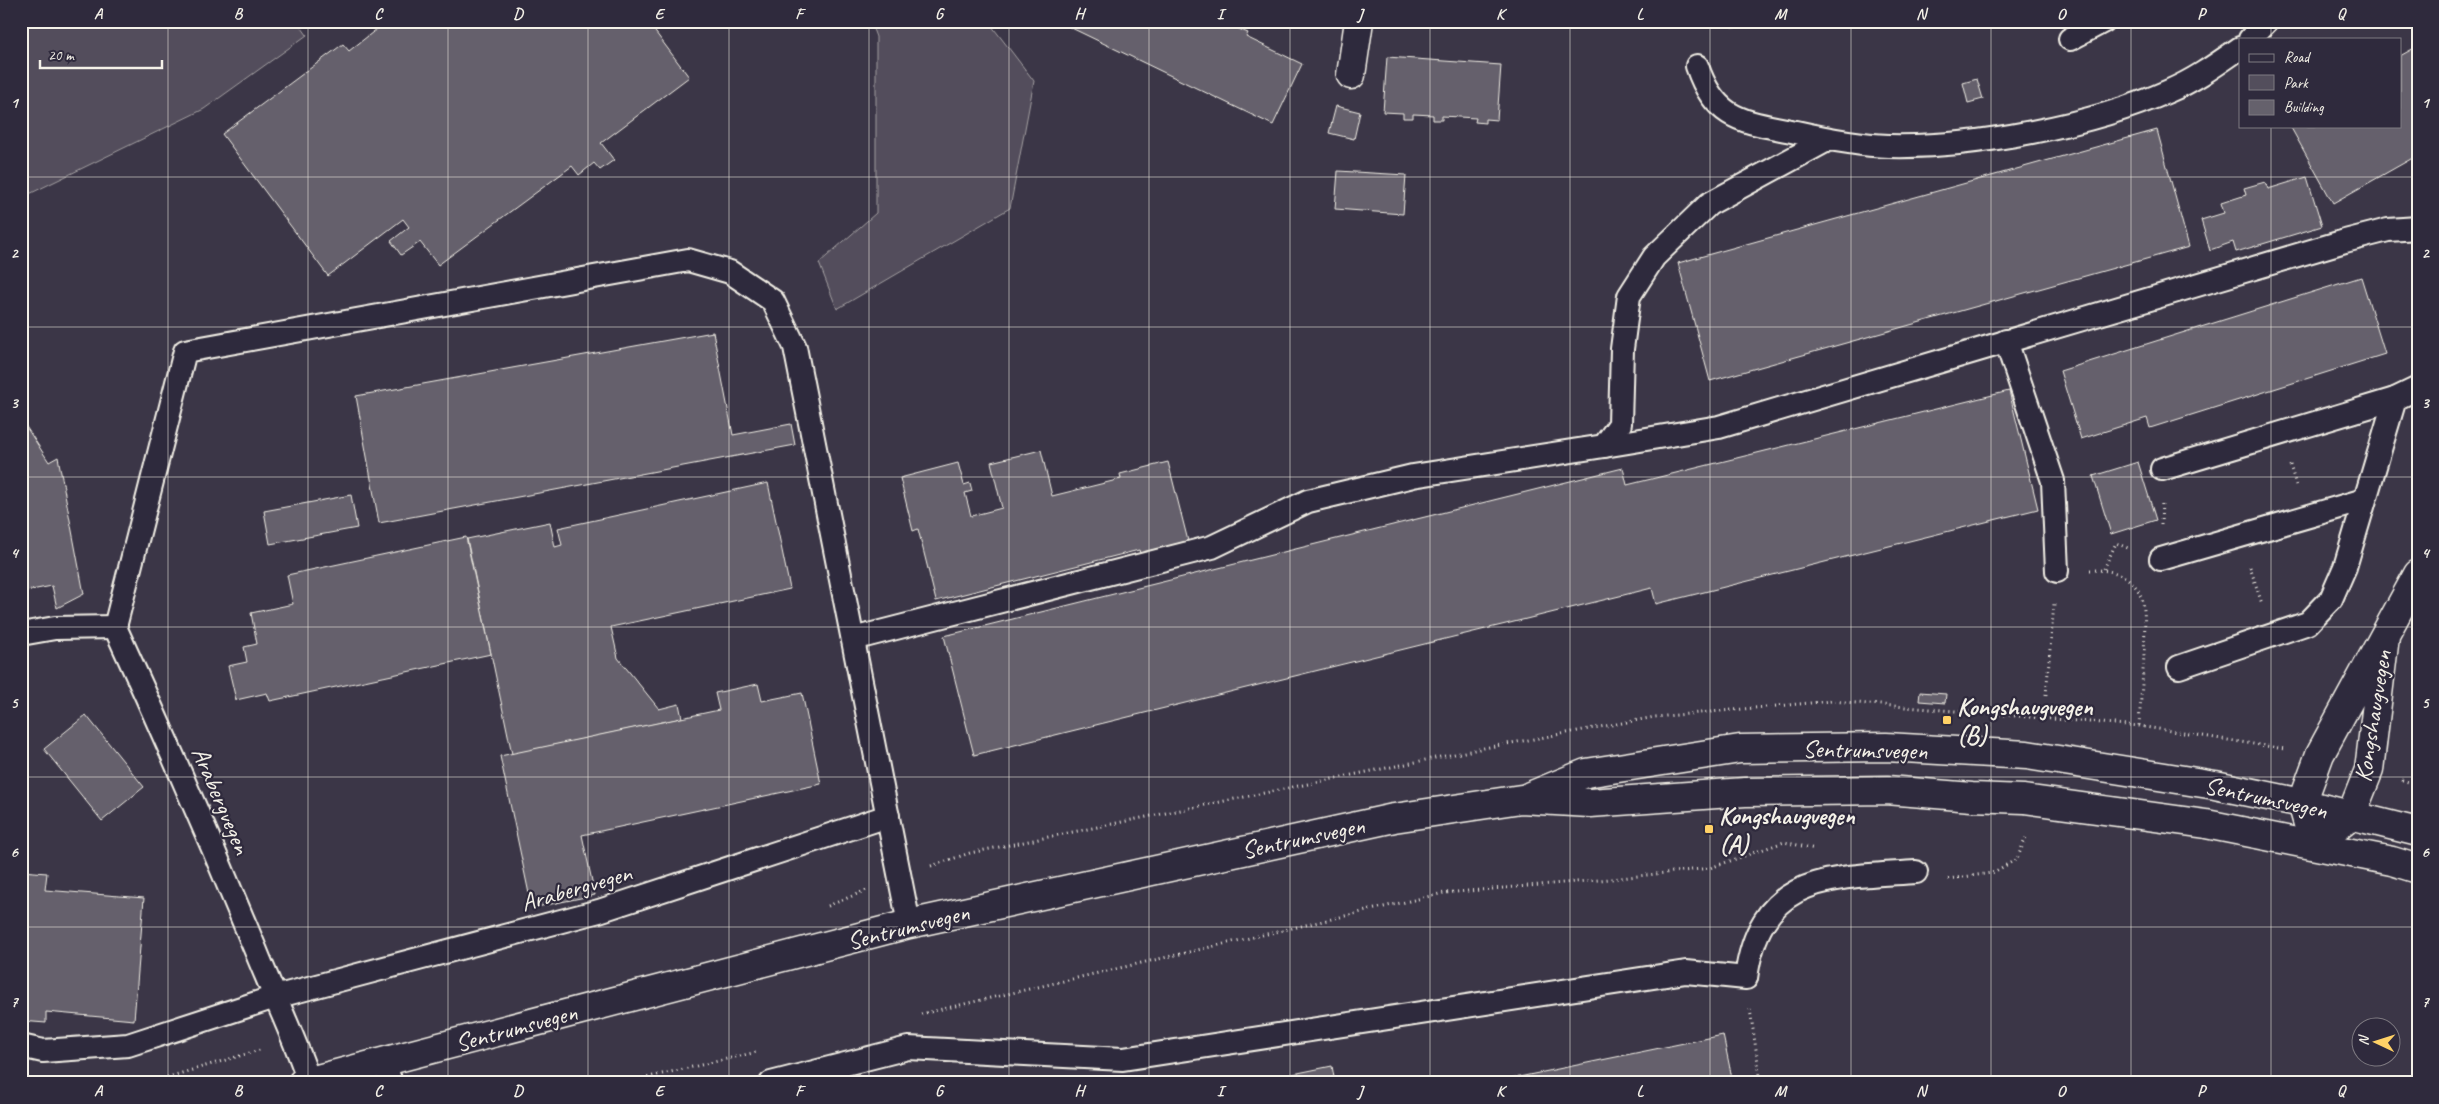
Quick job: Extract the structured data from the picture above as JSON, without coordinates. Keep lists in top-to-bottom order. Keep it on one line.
{"streets":{"main road":["Kongshaugvegen","Sentrumsvegen"],"lane":["Arabergvegen"]},"crossings":[["Kongshaugvegen","Sentrumsvegen"],["Sentrumsvegen","Arabergvegen"]],"places":{"transit":["Kongshaugvegen (B)","Kongshaugvegen (A)"]},"legend":["Road","Park","Building"],"scale_bar":"20 m","north":"left","grid":{"columns":["A","B","C","D","E","F","G","H","I","J","K","L","M","N","O","P","Q"],"rows":["1","2","3","4","5","6","7"]}}
